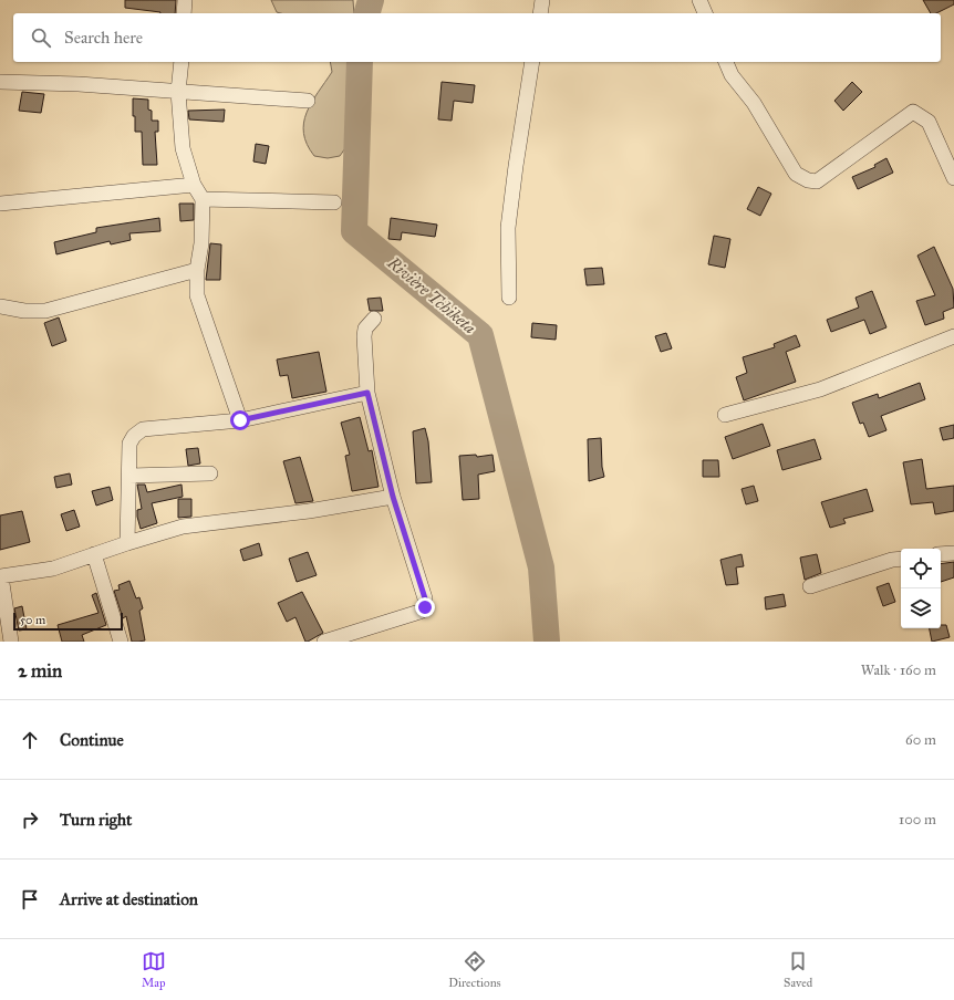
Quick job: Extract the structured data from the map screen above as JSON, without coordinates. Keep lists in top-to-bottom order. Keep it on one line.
{"water":["Rivière Tchiketa"],"scale_bar":"50 m","page":{"search":"Search here","scale":"50 m","heading":["2 min","Walk · 160 m"],"list":[["Continue","60 m"],["Turn right","100 m"],"Arrive at destination"],"nav":["Map","Directions","Saved"]}}
